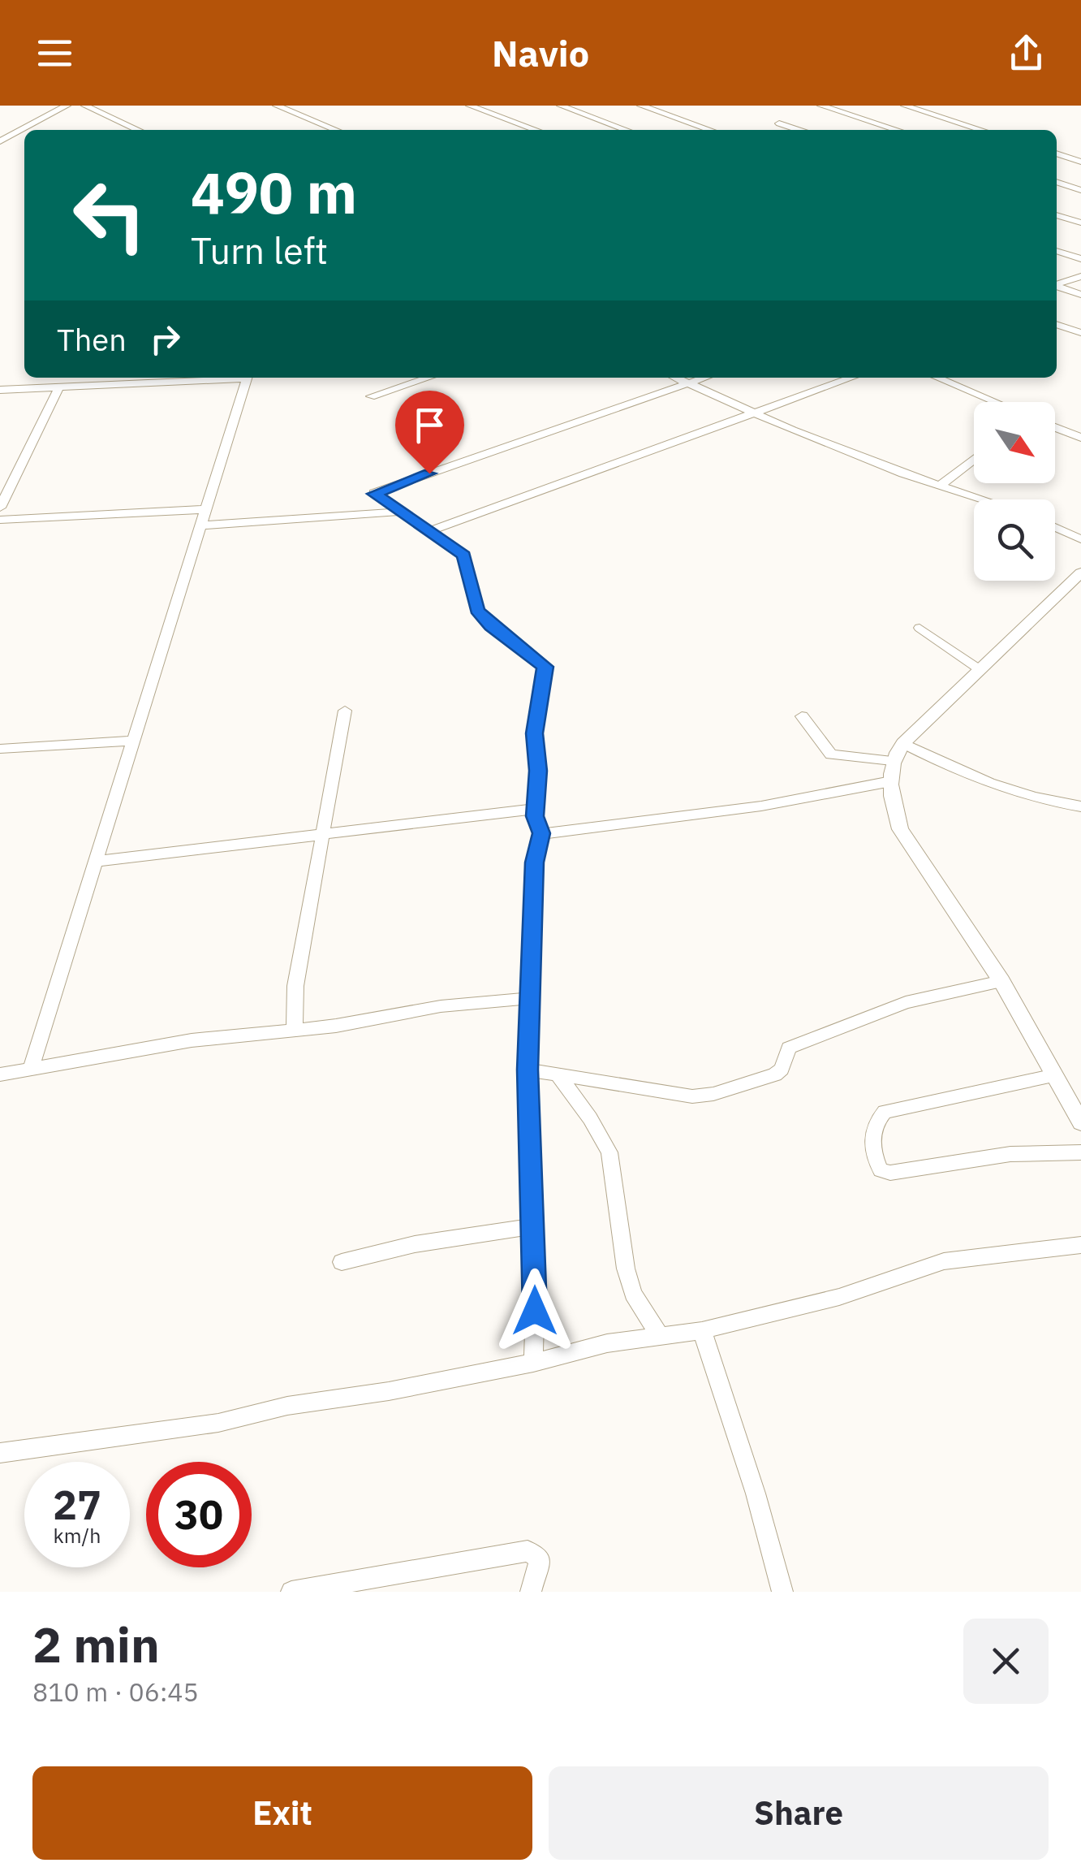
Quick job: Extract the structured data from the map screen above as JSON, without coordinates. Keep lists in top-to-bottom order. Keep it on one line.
{"north":"bottom right","page":{"header":"Navio","turn":["490 m","Turn left"],"then":"Then","speed":"27 km/h","limit":"30","heading":["2 min","810 m · 06:45"],"buttons":["Exit","Share"]}}
